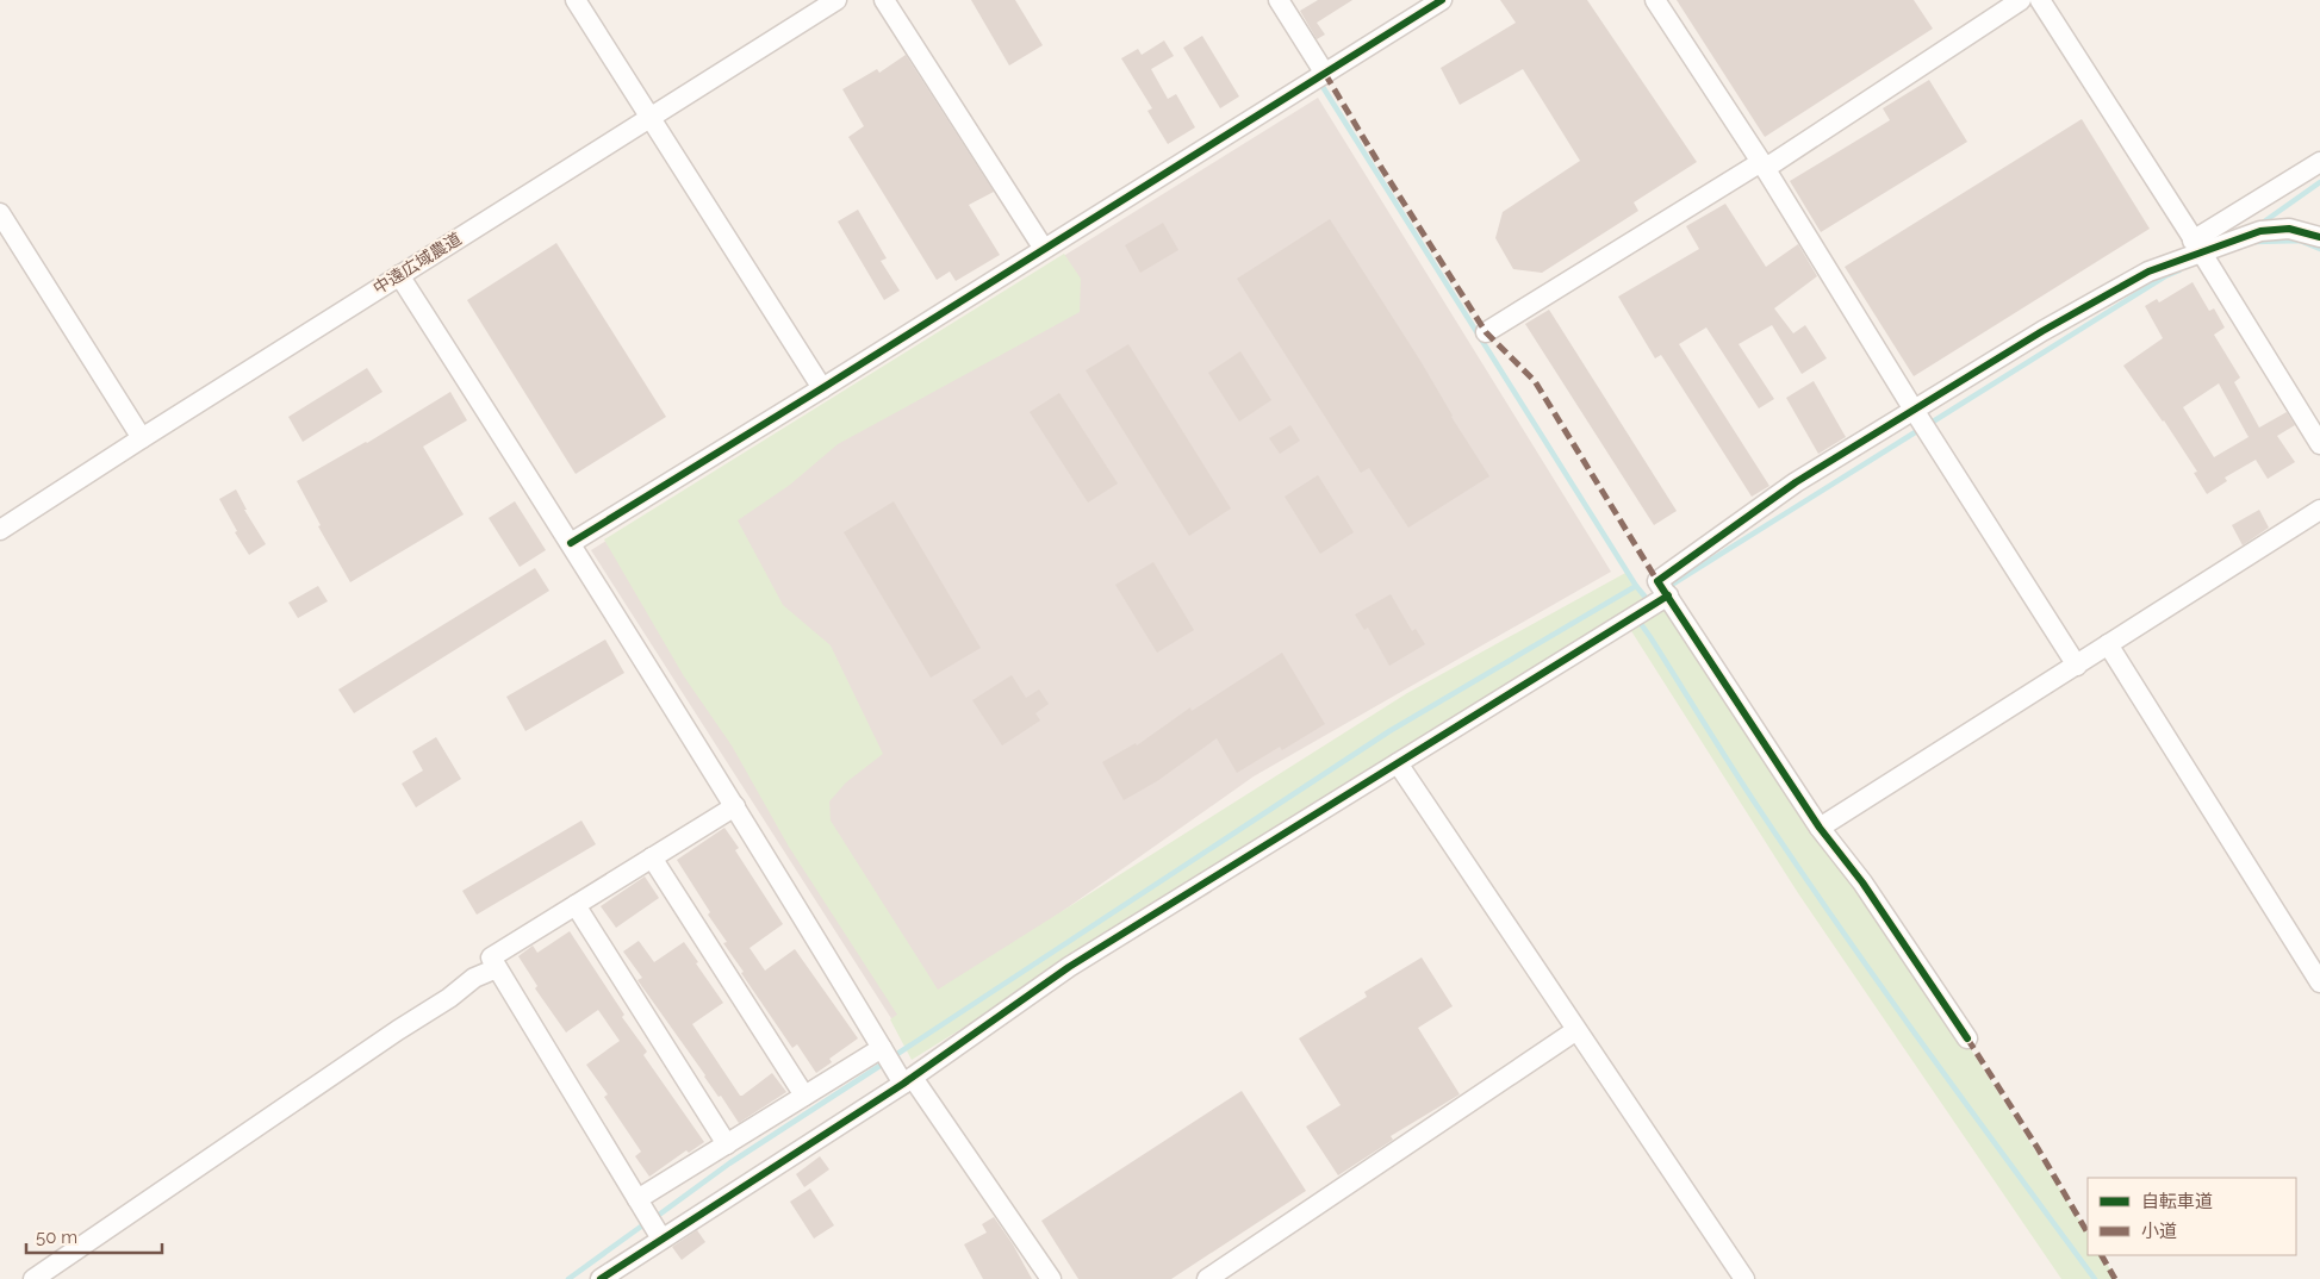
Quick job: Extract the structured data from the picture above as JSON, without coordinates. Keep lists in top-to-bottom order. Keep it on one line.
{"streets":{"street":["中遠広域農道"]},"legend":["自転車道","小道"],"scale_bar":"50 m"}
